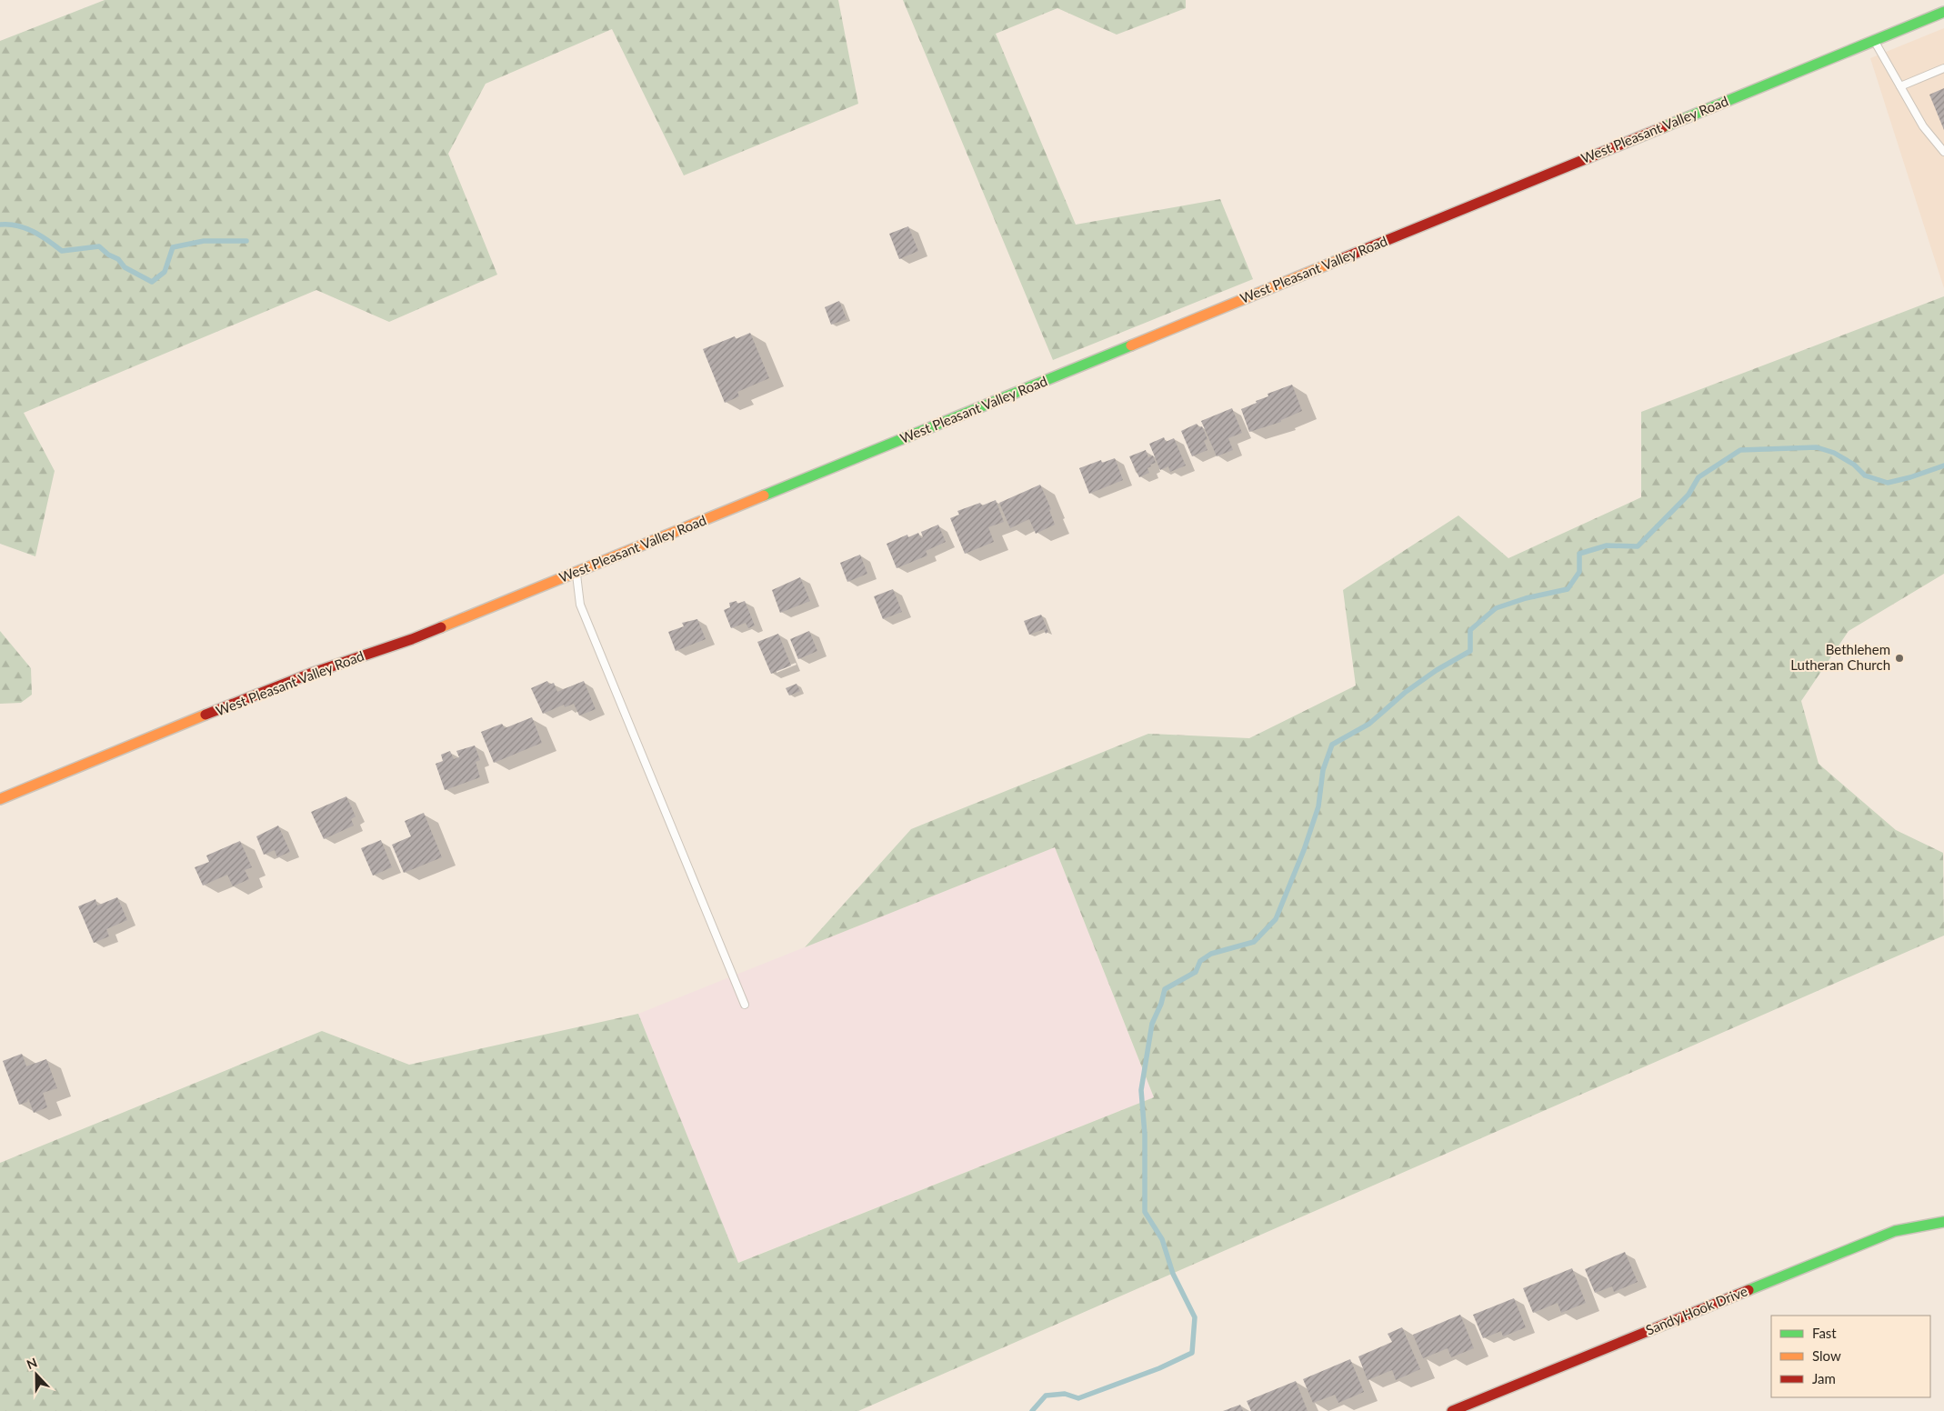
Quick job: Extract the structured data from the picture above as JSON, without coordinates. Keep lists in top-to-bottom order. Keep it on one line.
{"streets":{"main road":["West Pleasant Valley Road","Sandy Hook Drive"]},"places":["Bethlehem Lutheran Church"],"legend":["Fast","Slow","Jam"],"north":"top"}
